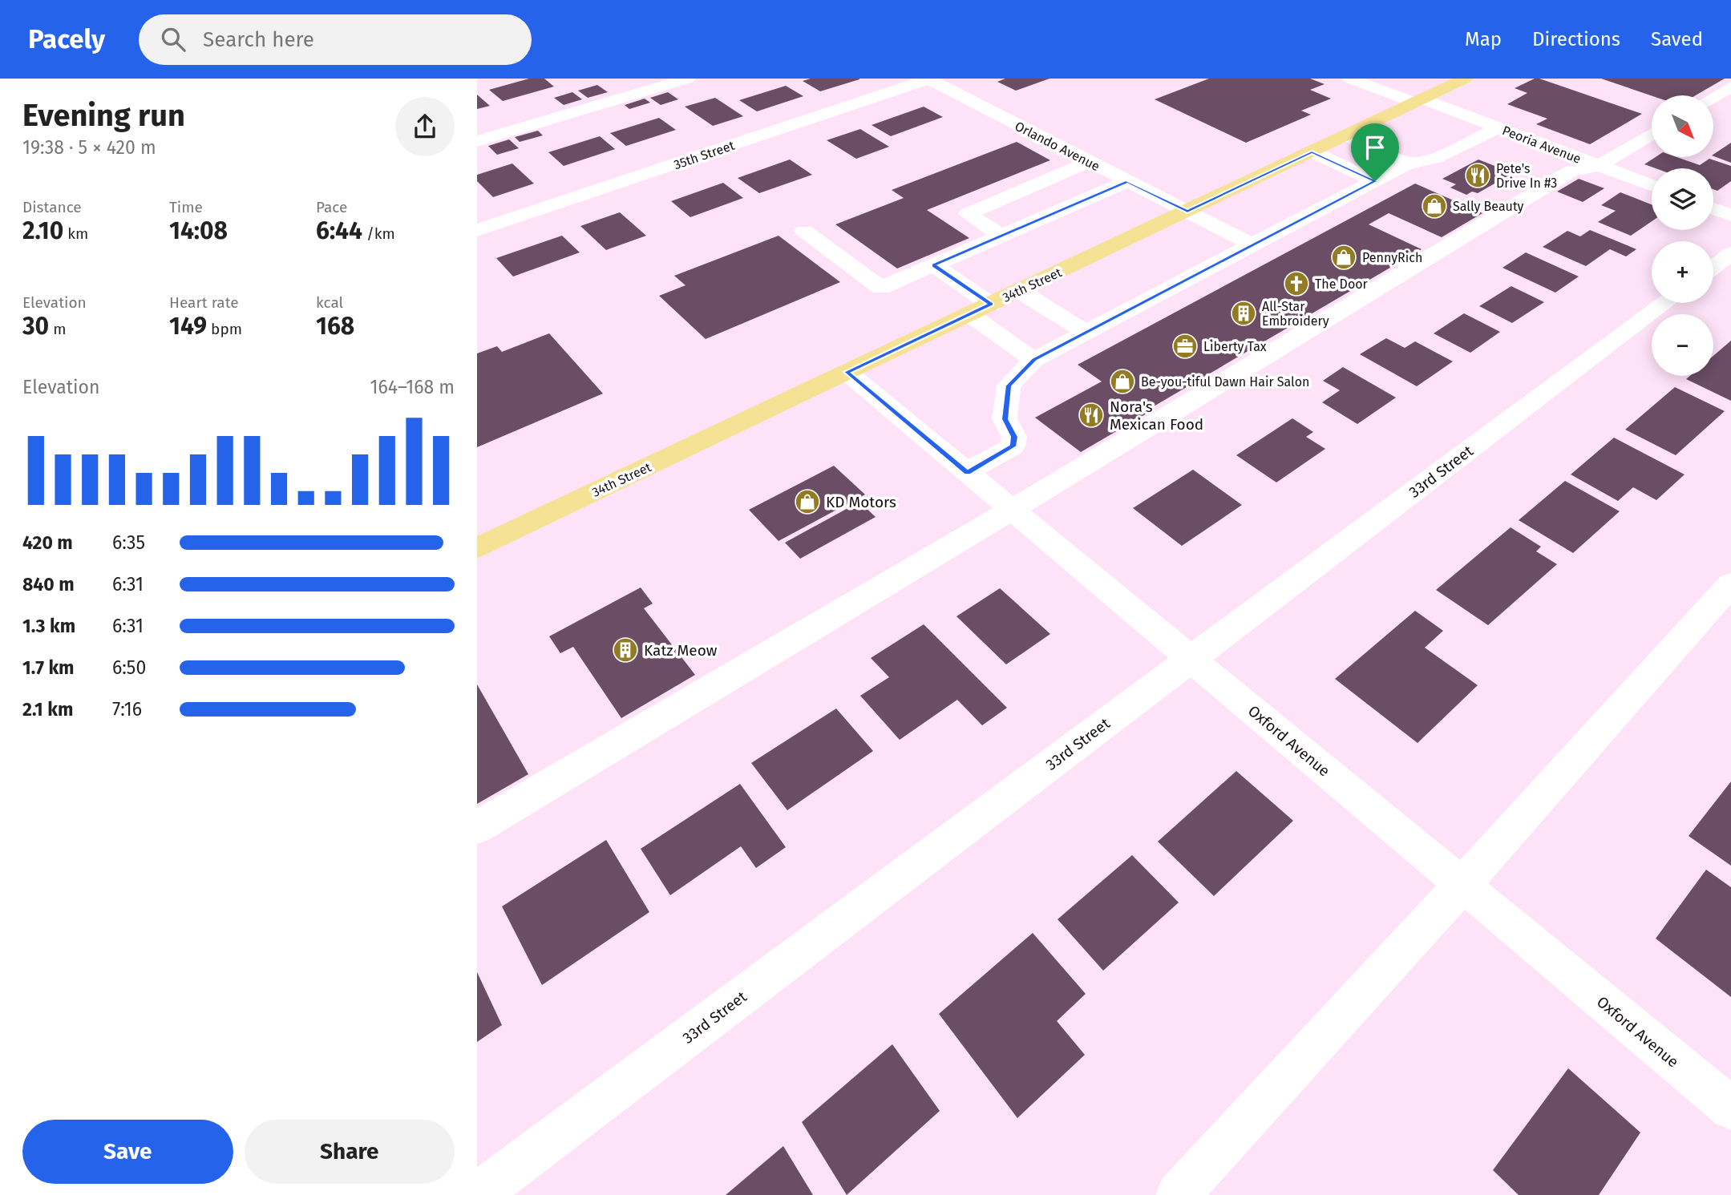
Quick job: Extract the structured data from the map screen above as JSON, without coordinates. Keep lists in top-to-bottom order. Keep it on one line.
{"streets":{"main road":["34th Street"],"street":["Peoria Avenue","Orlando Avenue","35th Street","33rd Street","Oxford Avenue"]},"crossings":[["Peoria Avenue","34th Street"],["Orlando Avenue","35th Street"],["Orlando Avenue","34th Street"],["34th Street","Oxford Avenue"],["33rd Street","Oxford Avenue"]],"places":{"restaurant":["Pete's Drive In #3","Nora's Mexican Food"],"shop":["Sally Beauty","PennyRich","Be-you-tiful Dawn Hair Salon","KD Motors"],"church":["The Door"],"building":["All-Star Embroidery","Katz Meow"],"office":["Liberty Tax"]},"north":"bottom right","page":{"header":"Pacely","search":"Search here","nav":["Map","Directions","Saved"],"heading":["Evening run","19:38 · 5 × 420 m"],"map_buttons":["+","−"],"stats":[["Distance","2.10 km"],["Time","14:08"],["Pace","6:44 /km"],["Elevation","30 m"],["Heart rate","149 bpm"],["kcal","168"]],"chart":["Elevation","164–168 m"],"list":[{"name":"420 m","note":"6:35"},{"name":"840 m","note":"6:31"},{"name":"1.3 km","note":"6:31"},{"name":"1.7 km","note":"6:50"},{"name":"2.1 km","note":"7:16"}],"buttons":["Save","Share"]}}
